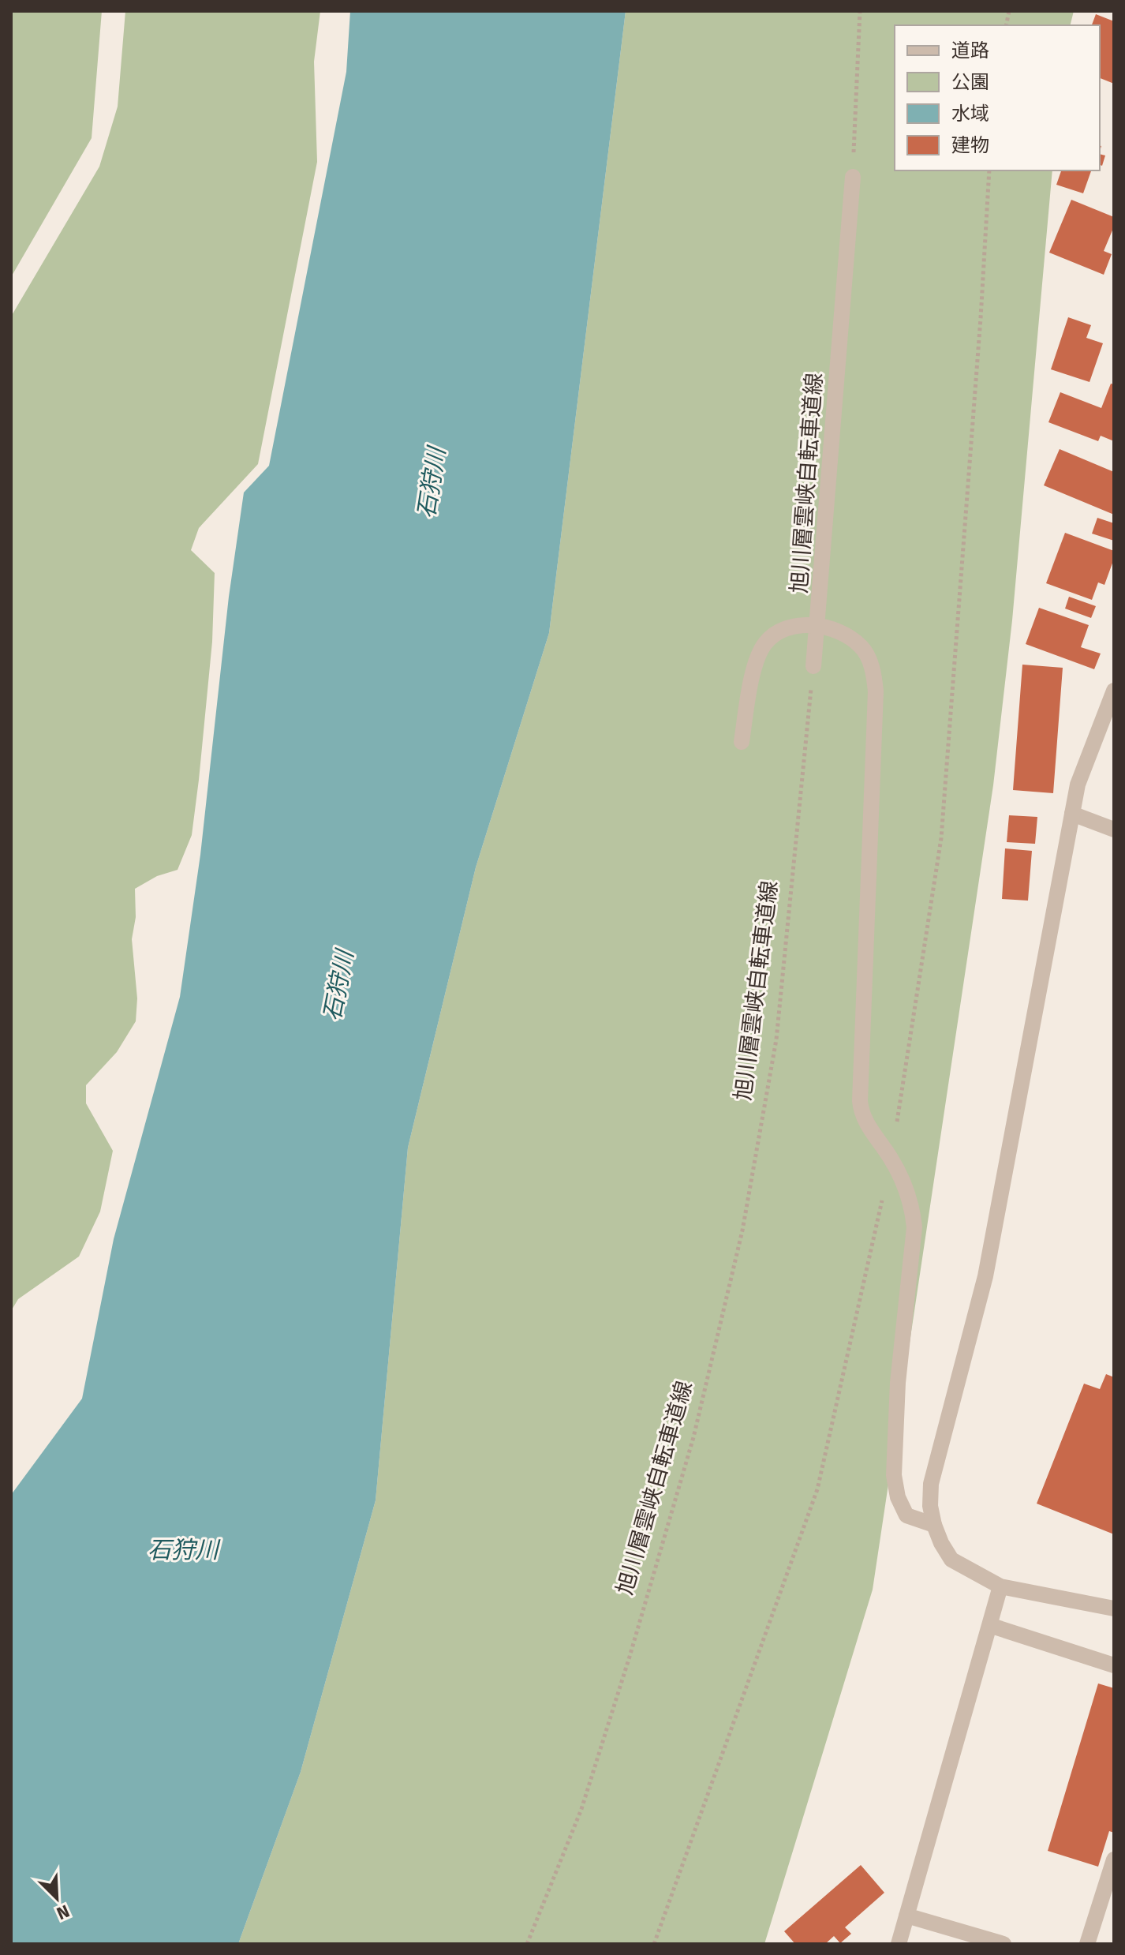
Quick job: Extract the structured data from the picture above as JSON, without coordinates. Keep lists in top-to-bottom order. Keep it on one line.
{"streets":{"street":["旭川層雲峡自転車道線"]},"water":["石狩川"],"legend":["道路","公園","水域","建物"],"north":"bottom right"}
